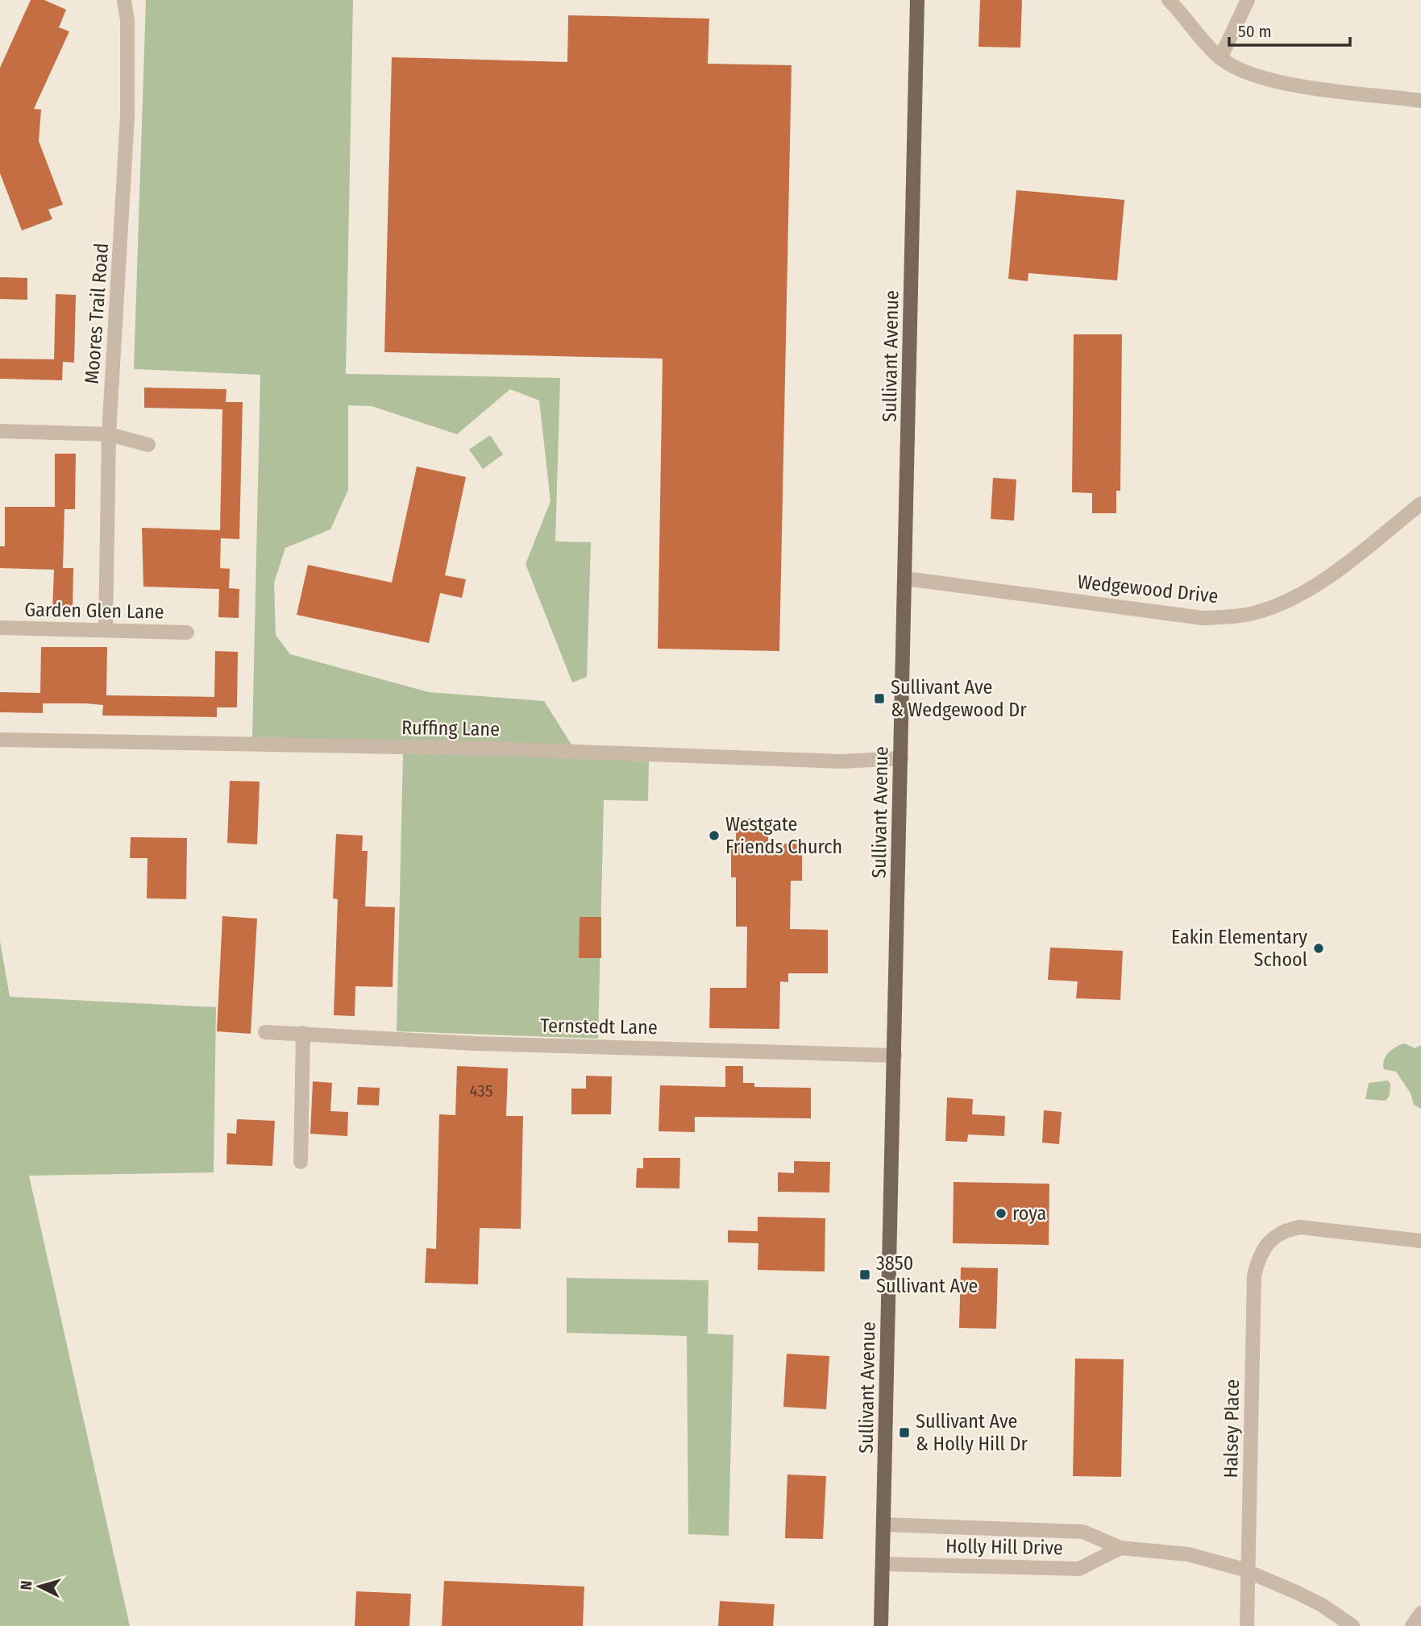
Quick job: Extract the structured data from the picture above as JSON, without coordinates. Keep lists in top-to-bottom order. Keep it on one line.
{"streets":{"main road":["Sullivant Avenue"],"street":["Moores Trail Road","Wedgewood Drive","Garden Glen Lane","Ruffing Lane","Ternstedt Lane","Halsey Place","Holly Hill Drive"]},"crossings":[["Moores Trail Road","Garden Glen Lane"],["Sullivant Avenue","Wedgewood Drive"],["Sullivant Avenue","Ruffing Lane"],["Sullivant Avenue","Ternstedt Lane"],["Sullivant Avenue","Holly Hill Drive"],["Halsey Place","Holly Hill Drive"]],"places":{"transit":["Sullivant Ave & Wedgewood Dr","3850 Sullivant Ave","Sullivant Ave & Holly Hill Dr"],"other":["Westgate Friends Church","Eakin Elementary School","roya"]},"house_numbers":["435"],"scale_bar":"50 m","north":"left"}
